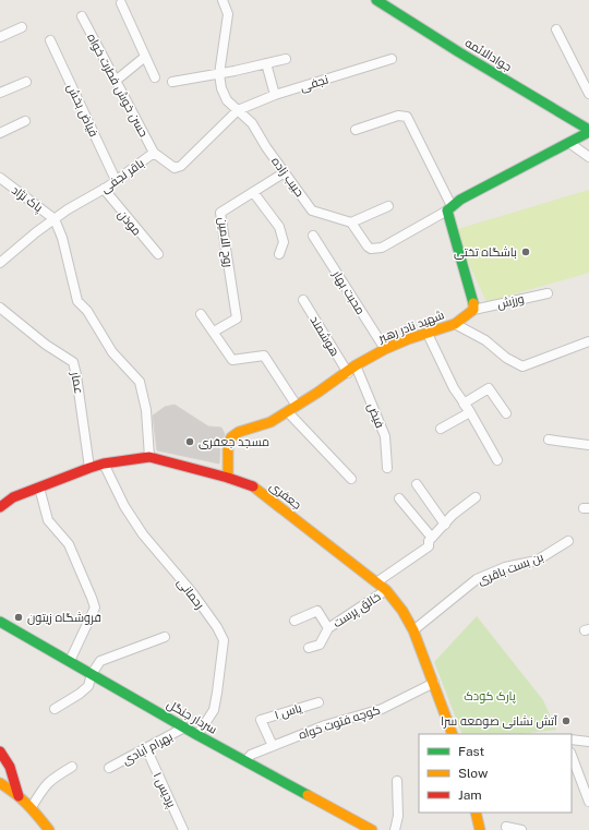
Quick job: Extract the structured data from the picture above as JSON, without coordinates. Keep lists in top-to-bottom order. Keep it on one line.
{"streets":{"main road":["جوادالائمه","شهید نادر رهبر","جعفری","سردار جنگل"],"street":["نجفی","حسن خوش فطرت خواه","فیاض بخش","باقر نجفی","حبیب زاده","پاک نژاد","موذن","روح الامین","محبت بهار","ورزش","هوشمند","عمار","فیض","بن بست باقری","رحمانی","خالق پرست","یاس ۱","کوچه فتوت خواه","بهرام آبادی","پردیس ۱"]},"crossings":[["نجفی","باقر نجفی"],["نجفی","حبیب زاده"],["حسن خوش فطرت خواه","باقر نجفی"],["فیاض بخش","باقر نجفی"],["باقر نجفی","حبیب زاده"],["باقر نجفی","پاک نژاد"],["باقر نجفی","موذن"],["حبیب زاده","روح الامین"],["محبت بهار","شهید نادر رهبر"],["ورزش","شهید نادر رهبر"],["شهید نادر رهبر","هوشمند"],["شهید نادر رهبر","فیض"],["شهید نادر رهبر","جعفری"],["عمار","جعفری"],["جعفری","بن بست باقری"],["جعفری","رحمانی"],["جعفری","خالق پرست"],["جعفری","کوچه فتوت خواه"],["رحمانی","سردار جنگل"],["یاس ۱","کوچه فتوت خواه"],["سردار جنگل","کوچه فتوت خواه"],["سردار جنگل","بهرام آبادی"],["بهرام آبادی","پردیس ۱"]],"parks":["پارک کودک"],"places":["باشگاه تختی","مسجد جعفری","فروشگاه زیتون","آتش نشانی صومعه سرا"],"legend":["Fast","Slow","Jam"]}
